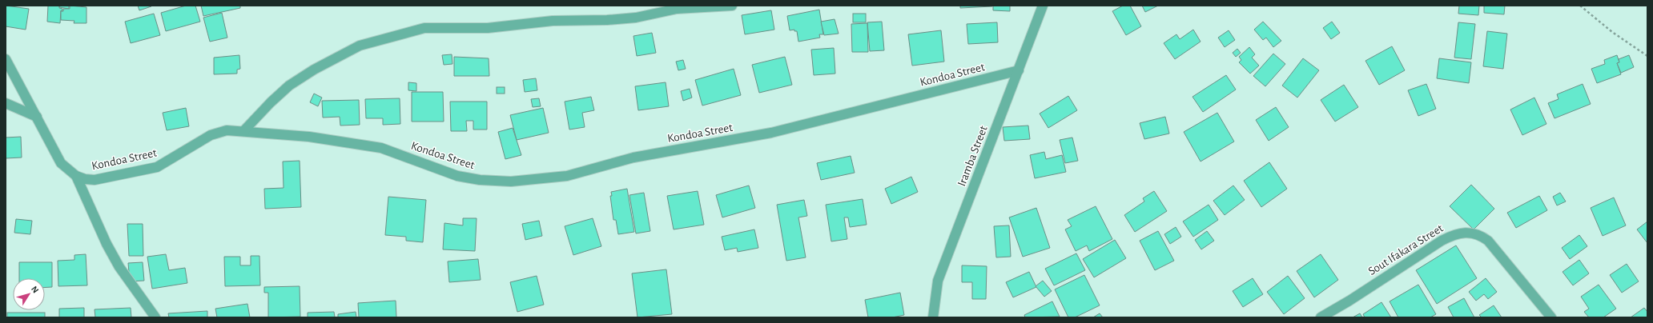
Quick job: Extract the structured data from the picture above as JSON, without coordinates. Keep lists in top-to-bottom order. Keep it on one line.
{"streets":{"street":["Kondoa Street","Iramba Street","Sout Ifakara Street"]},"crossings":[["Kondoa Street","Iramba Street"]],"north":"top right"}
